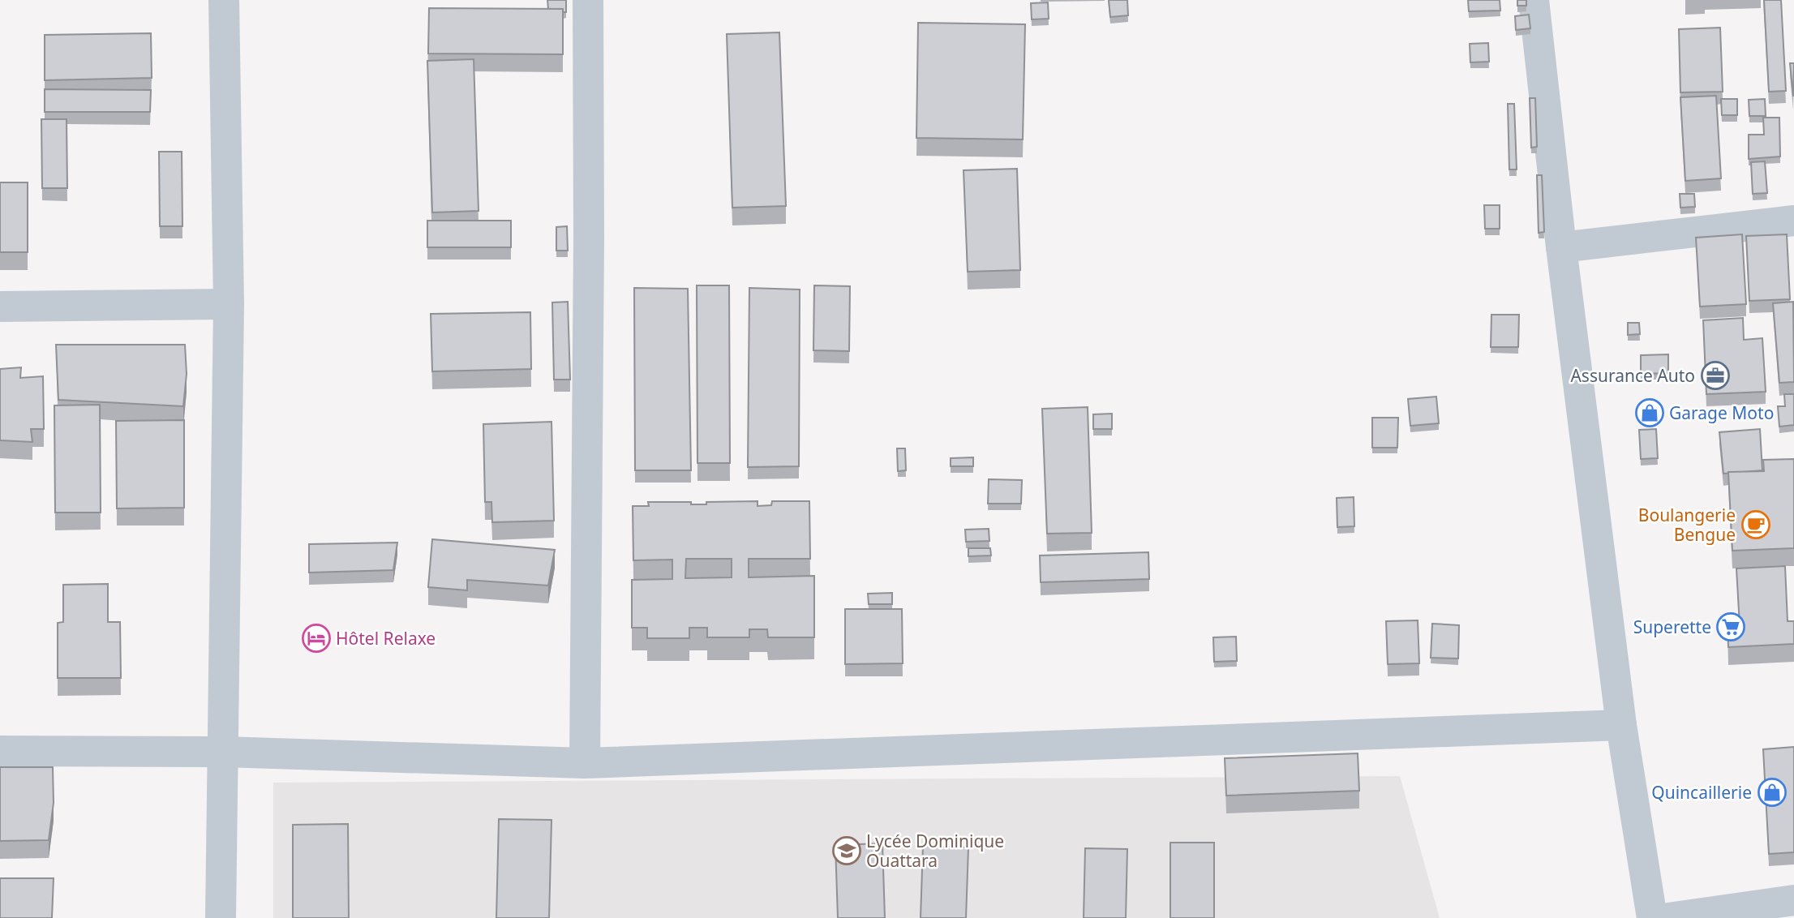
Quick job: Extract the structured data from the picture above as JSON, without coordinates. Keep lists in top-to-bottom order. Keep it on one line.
{"places":{"office":["Assurance Auto"],"shop":["Garage Moto","Quincaillerie"],"cafe":["Boulangerie Bengue"],"supermarket":["Superette"],"hotel":["Hôtel Relaxe"],"school or university":["Lycée Dominique Ouattara"]}}
